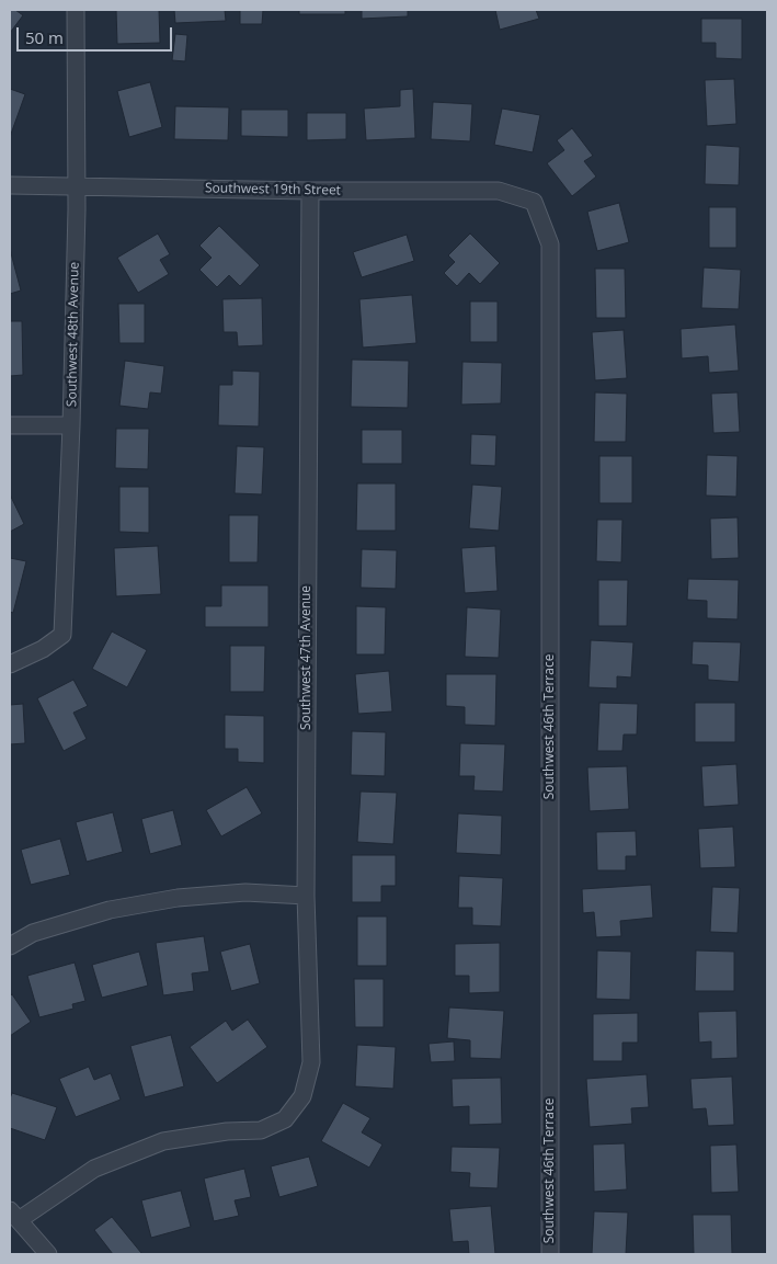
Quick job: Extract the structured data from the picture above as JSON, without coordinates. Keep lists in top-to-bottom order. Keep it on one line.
{"streets":{"street":["Southwest 19th Street","Southwest 48th Avenue","Southwest 47th Avenue","Southwest 46th Terrace"]},"crossings":[["Southwest 19th Street","Southwest 48th Avenue"],["Southwest 19th Street","Southwest 47th Avenue"],["Southwest 19th Street","Southwest 46th Terrace"]],"scale_bar":"50 m"}
